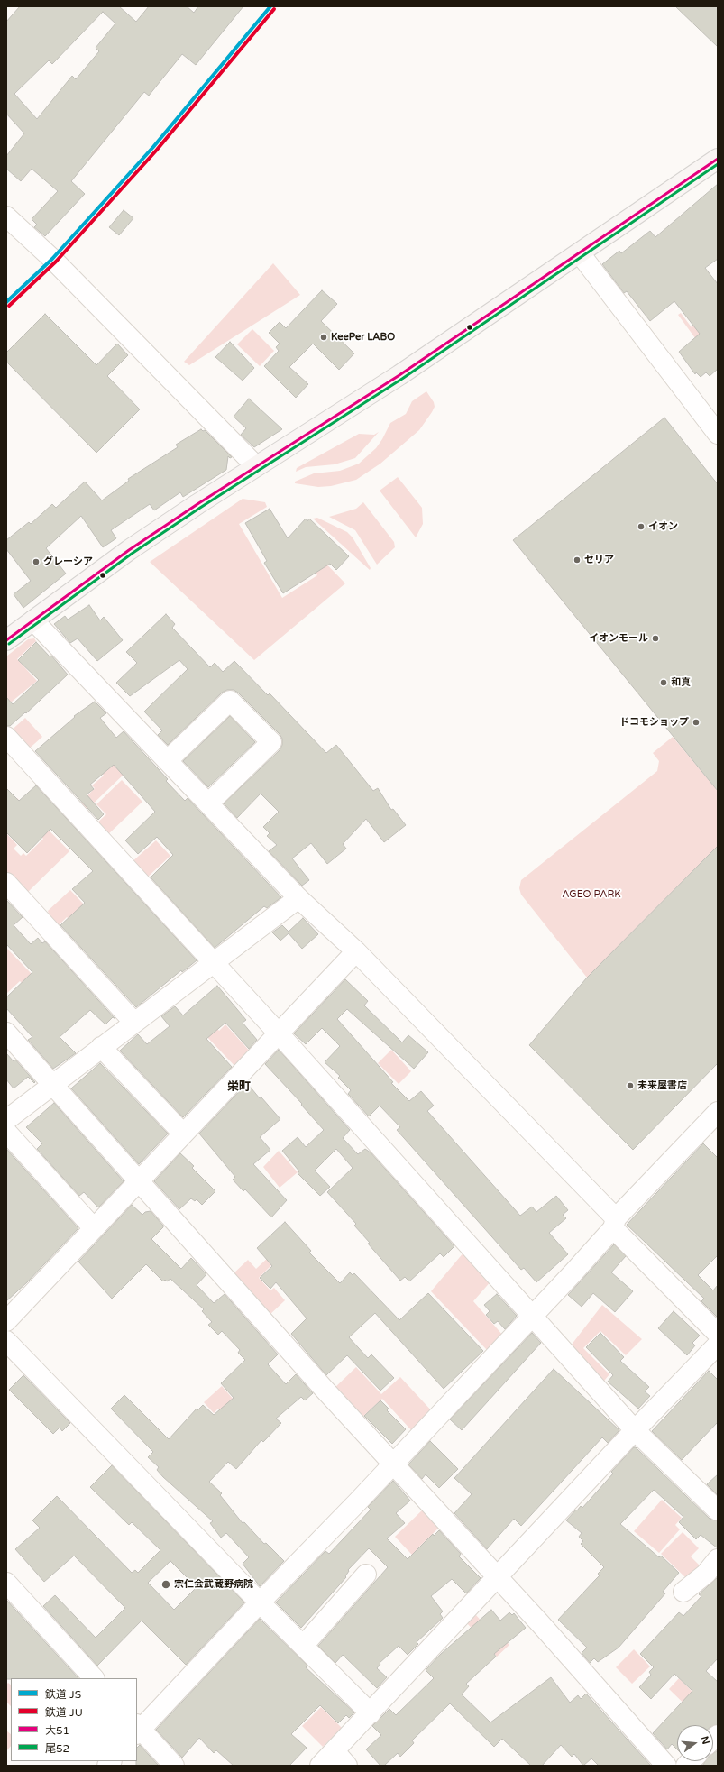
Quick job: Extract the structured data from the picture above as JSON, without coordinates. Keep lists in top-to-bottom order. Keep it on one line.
{"districts":["栄町"],"parks":["AGEO PARK"],"places":["KeePer LABO","イオン","セリア","グレーシア","イオンモール","和真","ドコモショップ","未来屋書店","宗仁会武蔵野病院"],"lines":["rail line JS","rail line JU","transit line 大51","transit line 尾52"],"legend":["鉄道 JS","鉄道 JU","大51","尾52"],"north":"right"}
